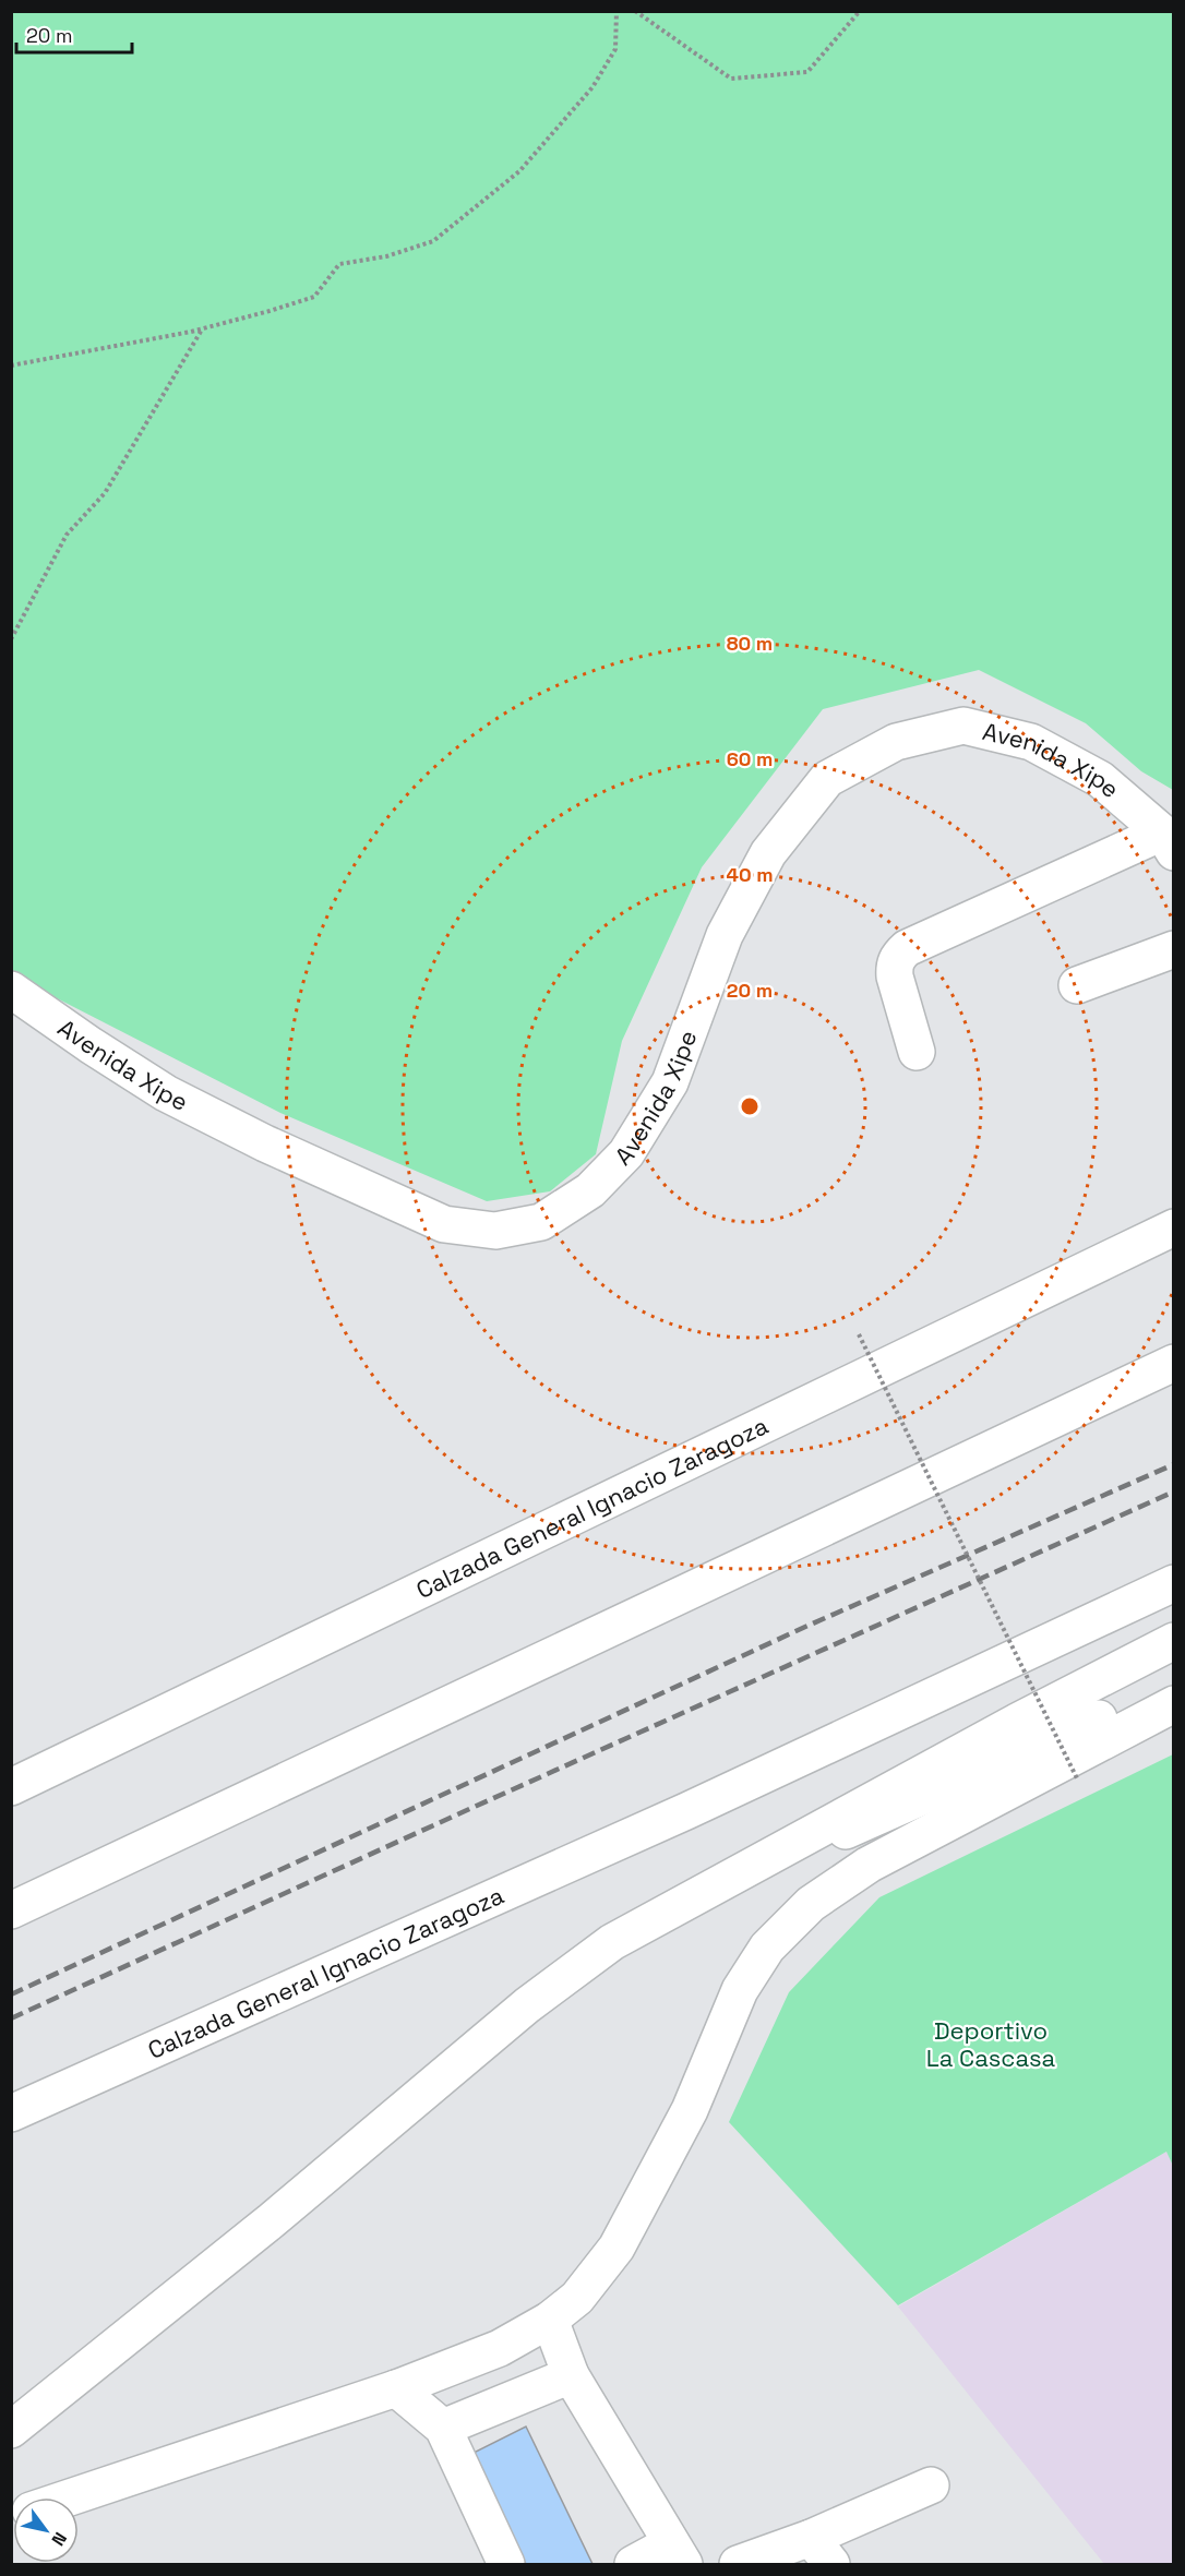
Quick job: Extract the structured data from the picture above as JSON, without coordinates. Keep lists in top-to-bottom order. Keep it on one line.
{"streets":{"main road":["Avenida Xipe","Calzada General Ignacio Zaragoza"]},"parks":["Deportivo La Cascasa"],"scale_bar":"20 m","north":"bottom right","rings":["80 m","60 m","40 m","20 m"]}
